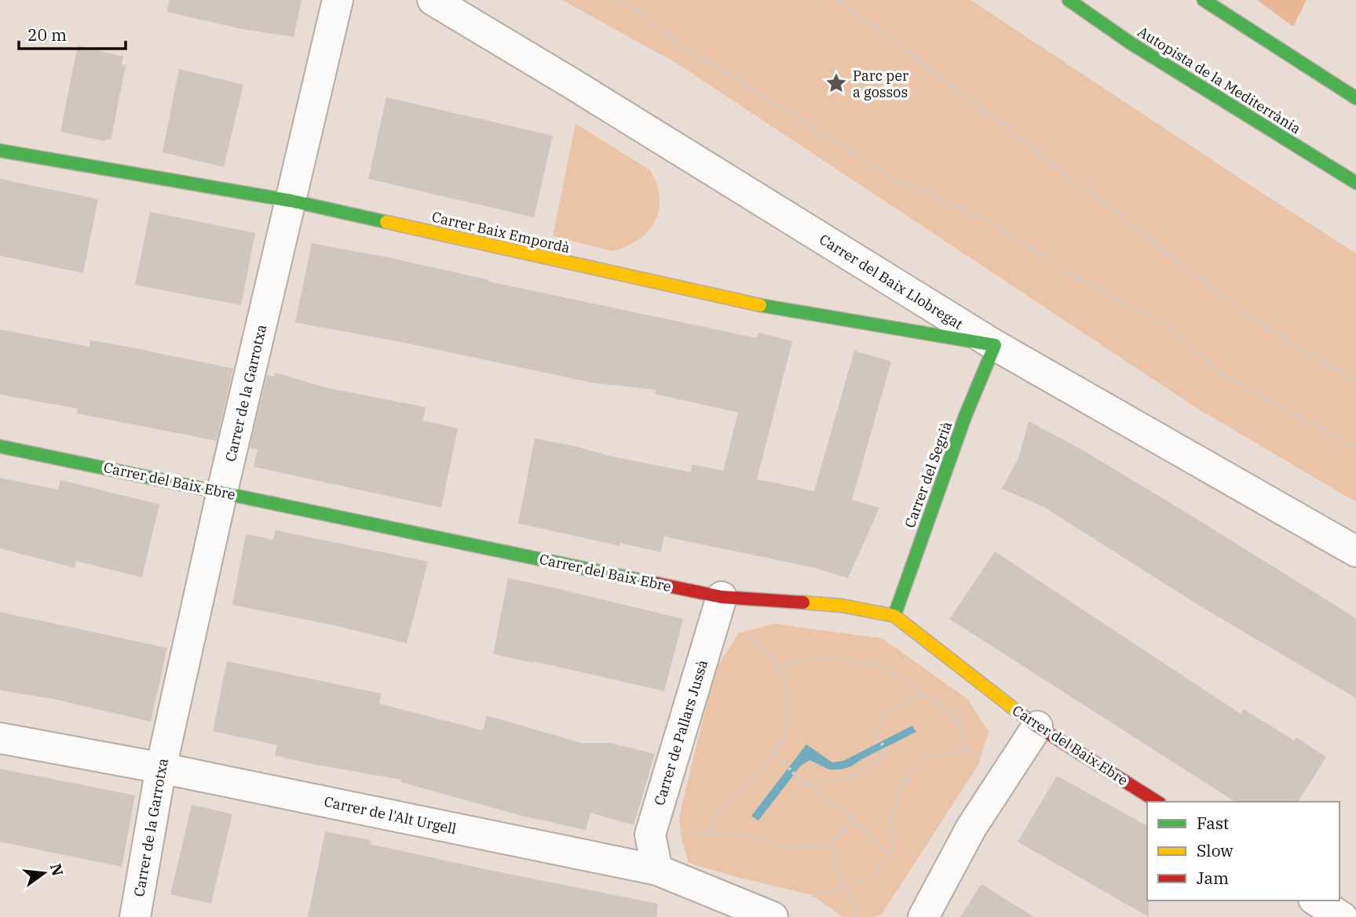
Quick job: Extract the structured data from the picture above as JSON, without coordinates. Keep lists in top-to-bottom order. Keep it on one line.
{"streets":{"main road":["Autopista de la Mediterrània","Carrer Baix Empordà","Carrer del Segrià","Carrer del Baix Ebre"],"street":["Carrer del Baix Llobregat","Carrer de la Garrotxa","Carrer de Pallars Jussà","Carrer de l'Alt Urgell"]},"crossings":[["Carrer Baix Empordà","Carrer del Baix Llobregat"],["Carrer Baix Empordà","Carrer de la Garrotxa"],["Carrer Baix Empordà","Carrer del Segrià"],["Carrer del Baix Llobregat","Carrer del Segrià"],["Carrer de la Garrotxa","Carrer del Baix Ebre"],["Carrer de la Garrotxa","Carrer de l'Alt Urgell"],["Carrer del Segrià","Carrer del Baix Ebre"],["Carrer del Baix Ebre","Carrer de Pallars Jussà"],["Carrer de Pallars Jussà","Carrer de l'Alt Urgell"]],"places":{"place":["Parc per a gossos"]},"legend":["Fast","Slow","Jam"],"scale_bar":"20 m","north":"right"}
